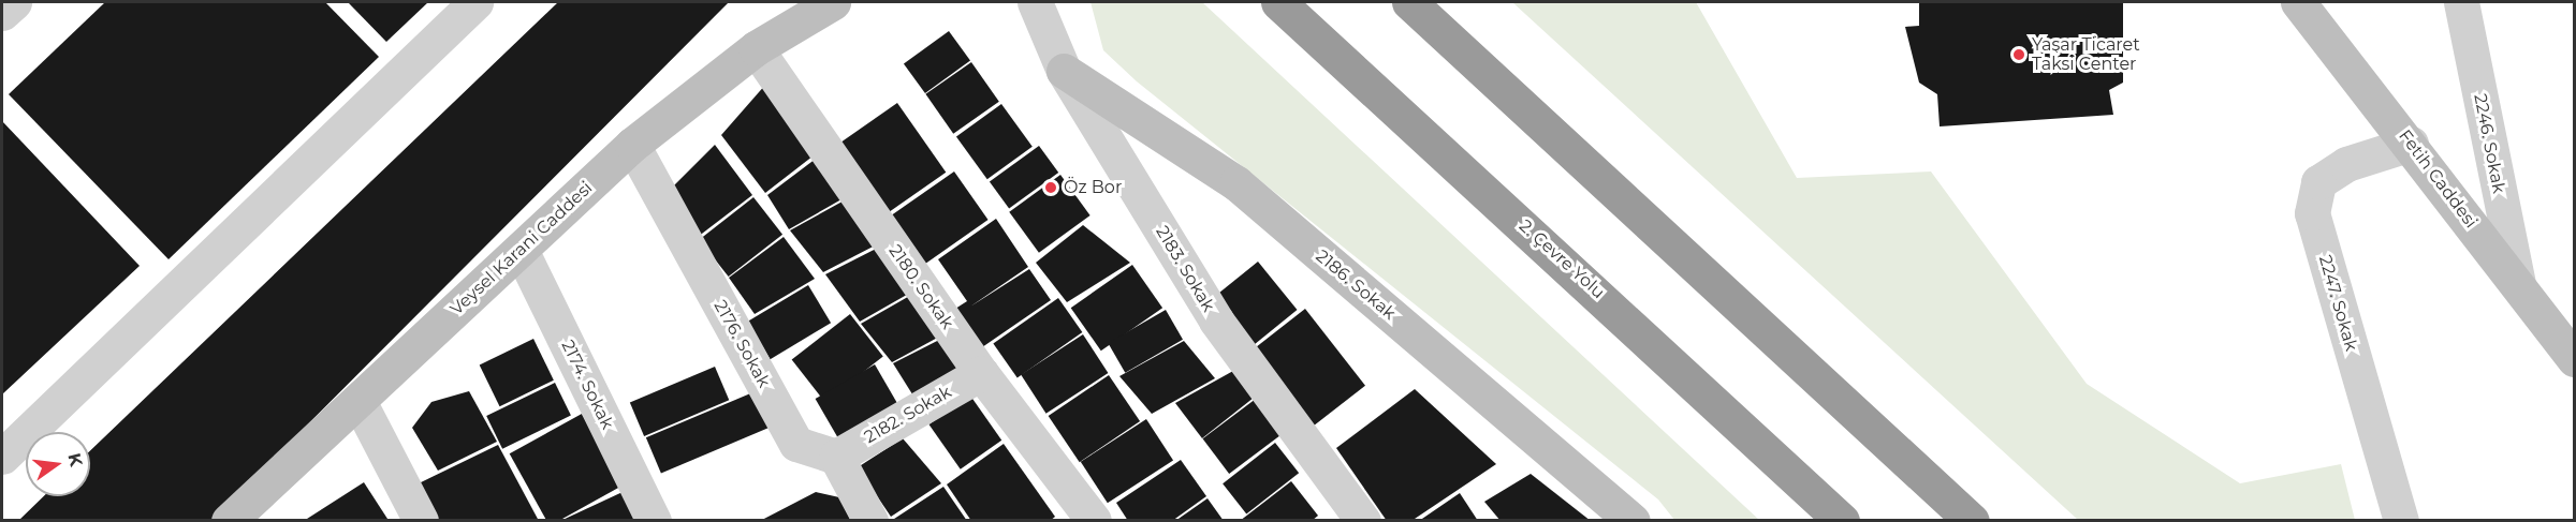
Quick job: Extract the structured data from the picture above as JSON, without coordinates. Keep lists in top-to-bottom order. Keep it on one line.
{"streets":{"highway":["2. Çevre Yolu"],"main road":["Fetih Caddesi","Veysel Karani Caddesi","2186. Sokak"],"street":["2246. Sokak","2183. Sokak","2180. Sokak","2247. Sokak","2176. Sokak","2174. Sokak","2182. Sokak"]},"crossings":[["2246. Sokak","Fetih Caddesi"],["Fetih Caddesi","2247. Sokak"],["Veysel Karani Caddesi","2180. Sokak"],["Veysel Karani Caddesi","2176. Sokak"],["Veysel Karani Caddesi","2174. Sokak"],["2183. Sokak","2186. Sokak"],["2180. Sokak","2182. Sokak"],["2176. Sokak","2182. Sokak"]],"places":["Yaşar Ticaret Taksi Center","Öz Bor"],"north":"right"}
